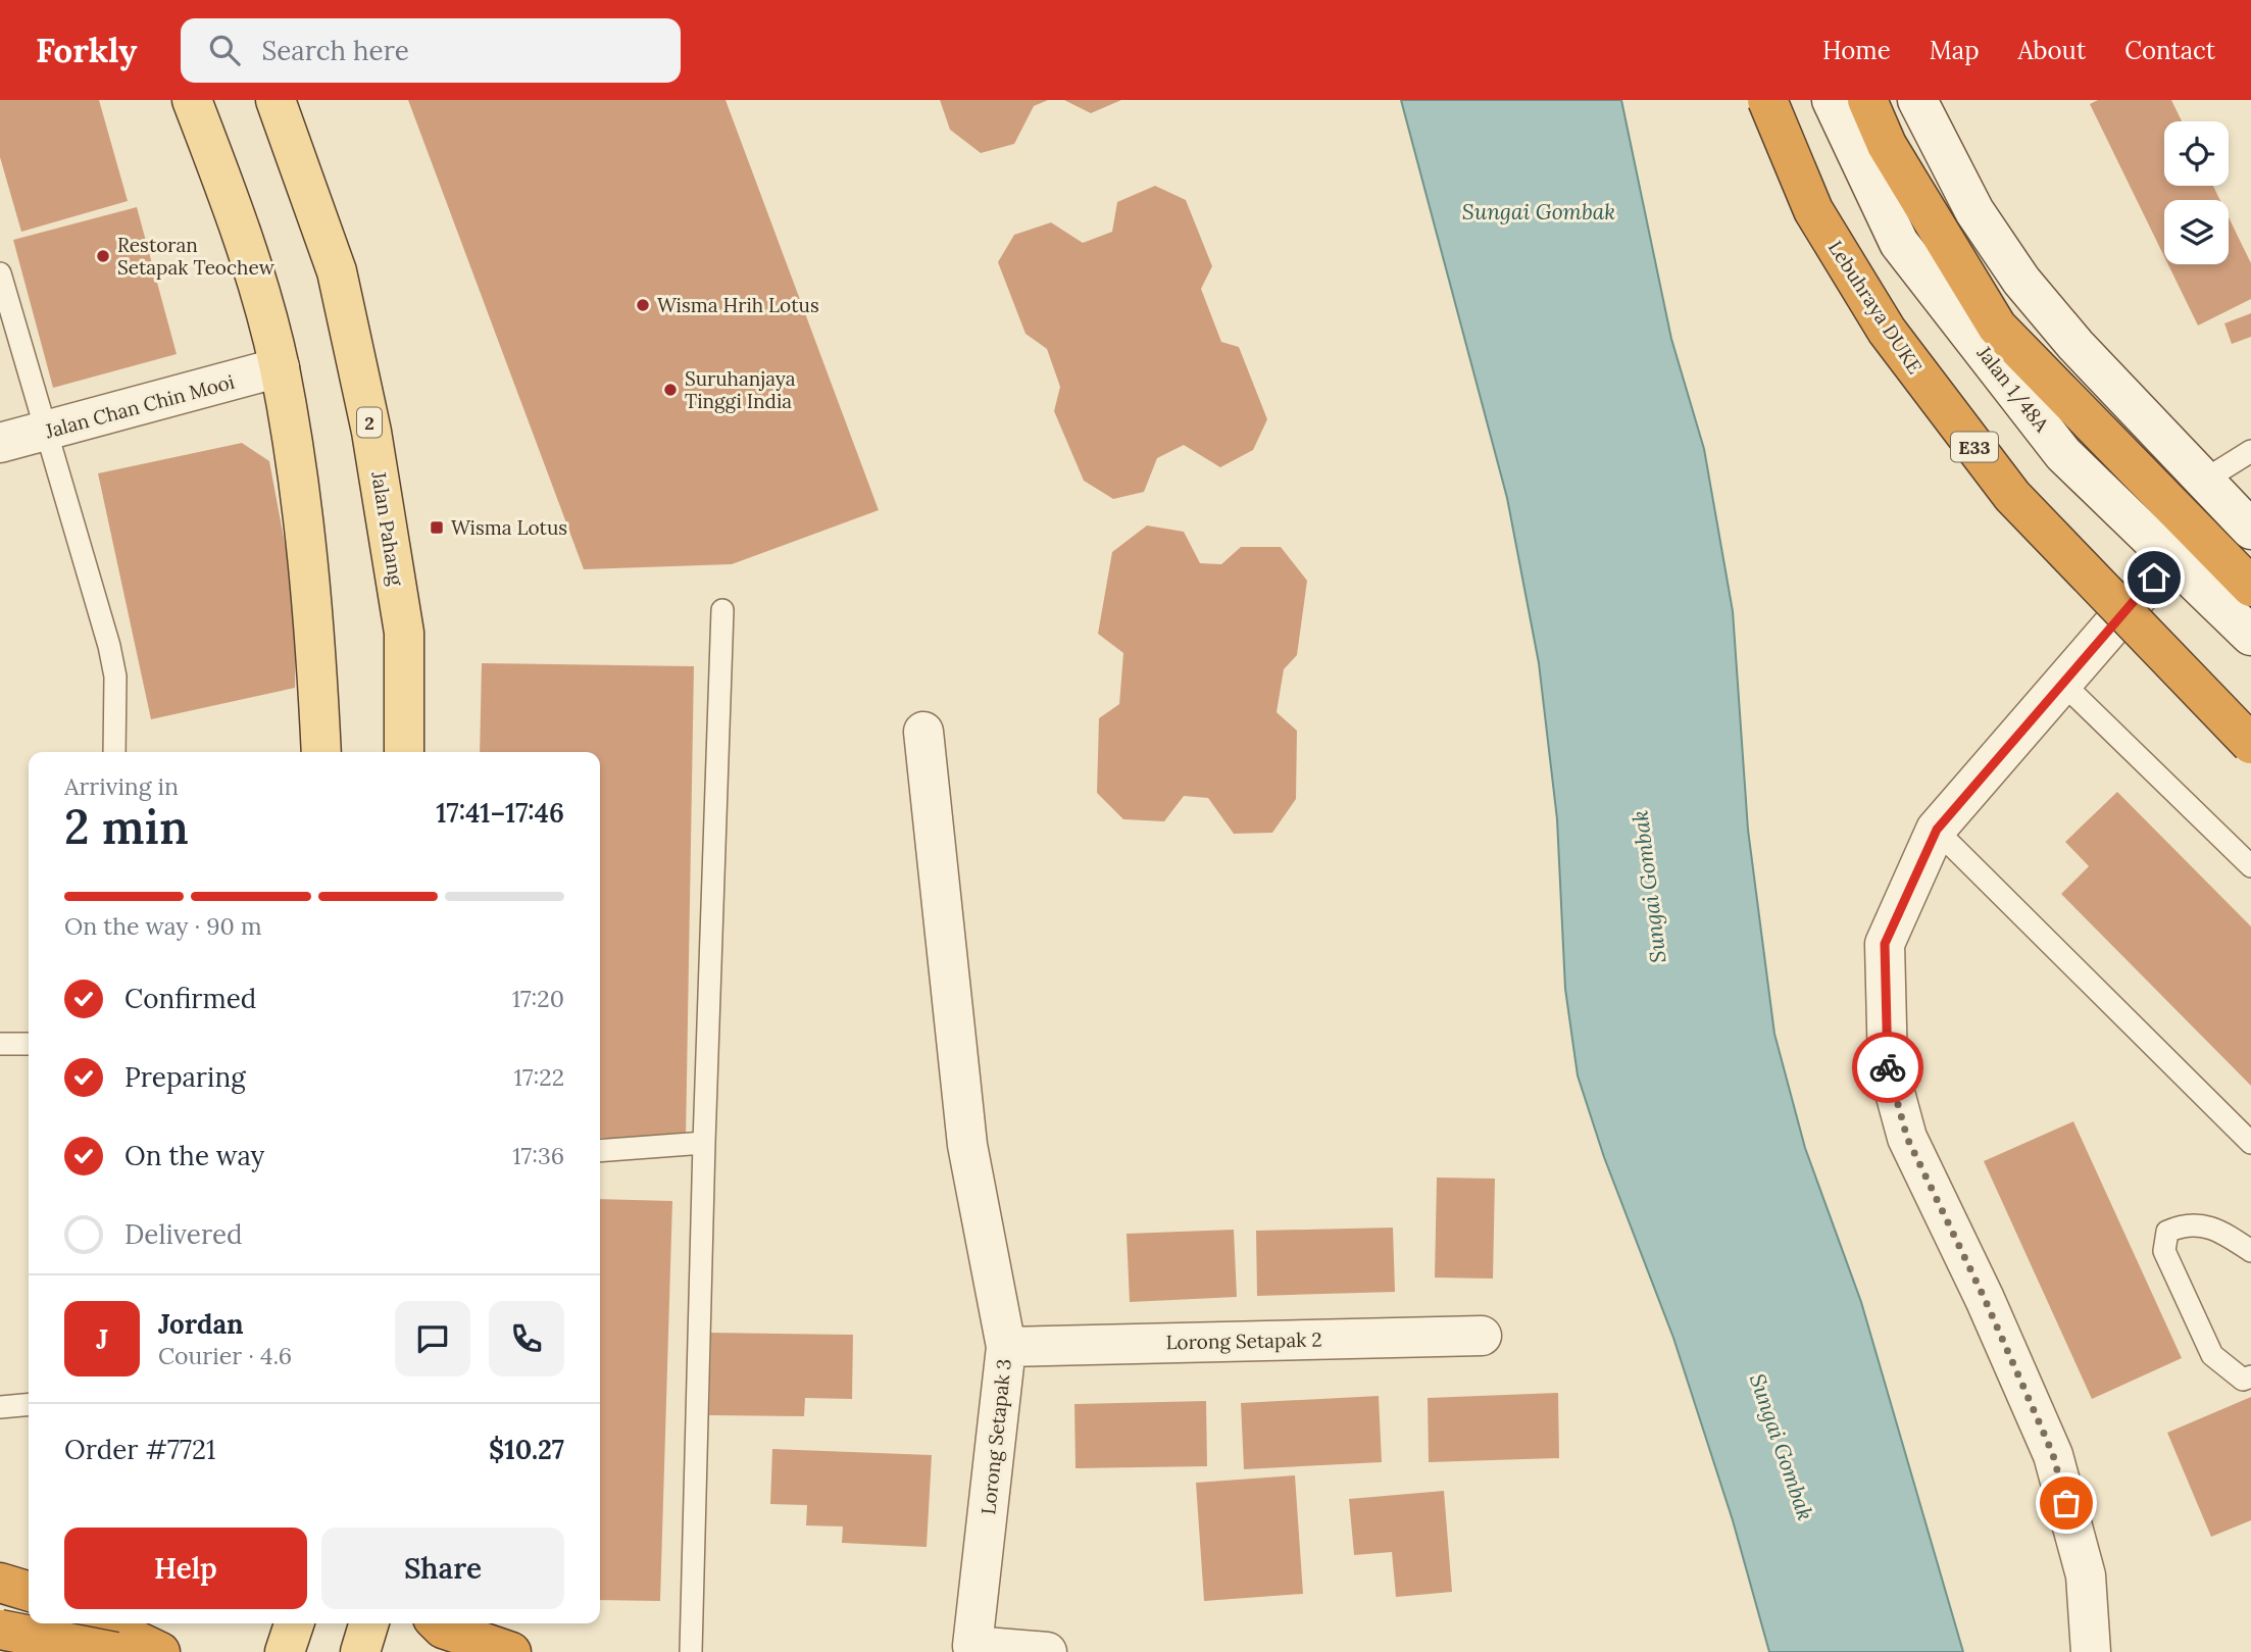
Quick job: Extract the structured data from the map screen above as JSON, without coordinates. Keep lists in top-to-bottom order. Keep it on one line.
{"streets":{"highway":["Lebuhraya DUKE","E33"],"main road":["2","Jalan Pahang"],"street":["Jalan 1/48A","Jalan Chan Chin Mooi","Lorong Setapak 2","Lorong Setapak 3"]},"crossings":[["Lorong Setapak 2","Lorong Setapak 3"]],"water":["Sungai Gombak"],"places":{"other":["Restoran Setapak Teochew","Wisma Hrih Lotus","Suruhanjaya Tinggi India"],"transit":["Wisma Lotus"]},"page":{"header":"Forkly","search":"Search here","nav":["Home","Map","About","Contact"],"heading":["2 min","Arriving in","17:41–17:46"],"panel":["Jordan","Courier · 4.6","Order #7721","$10.27"],"bar":"On the way · 90 m","list":[["Confirmed","17:20"],["Preparing","17:22"],["On the way","17:36"],"Delivered"],"round":"J","buttons":["Help","Share"]}}
